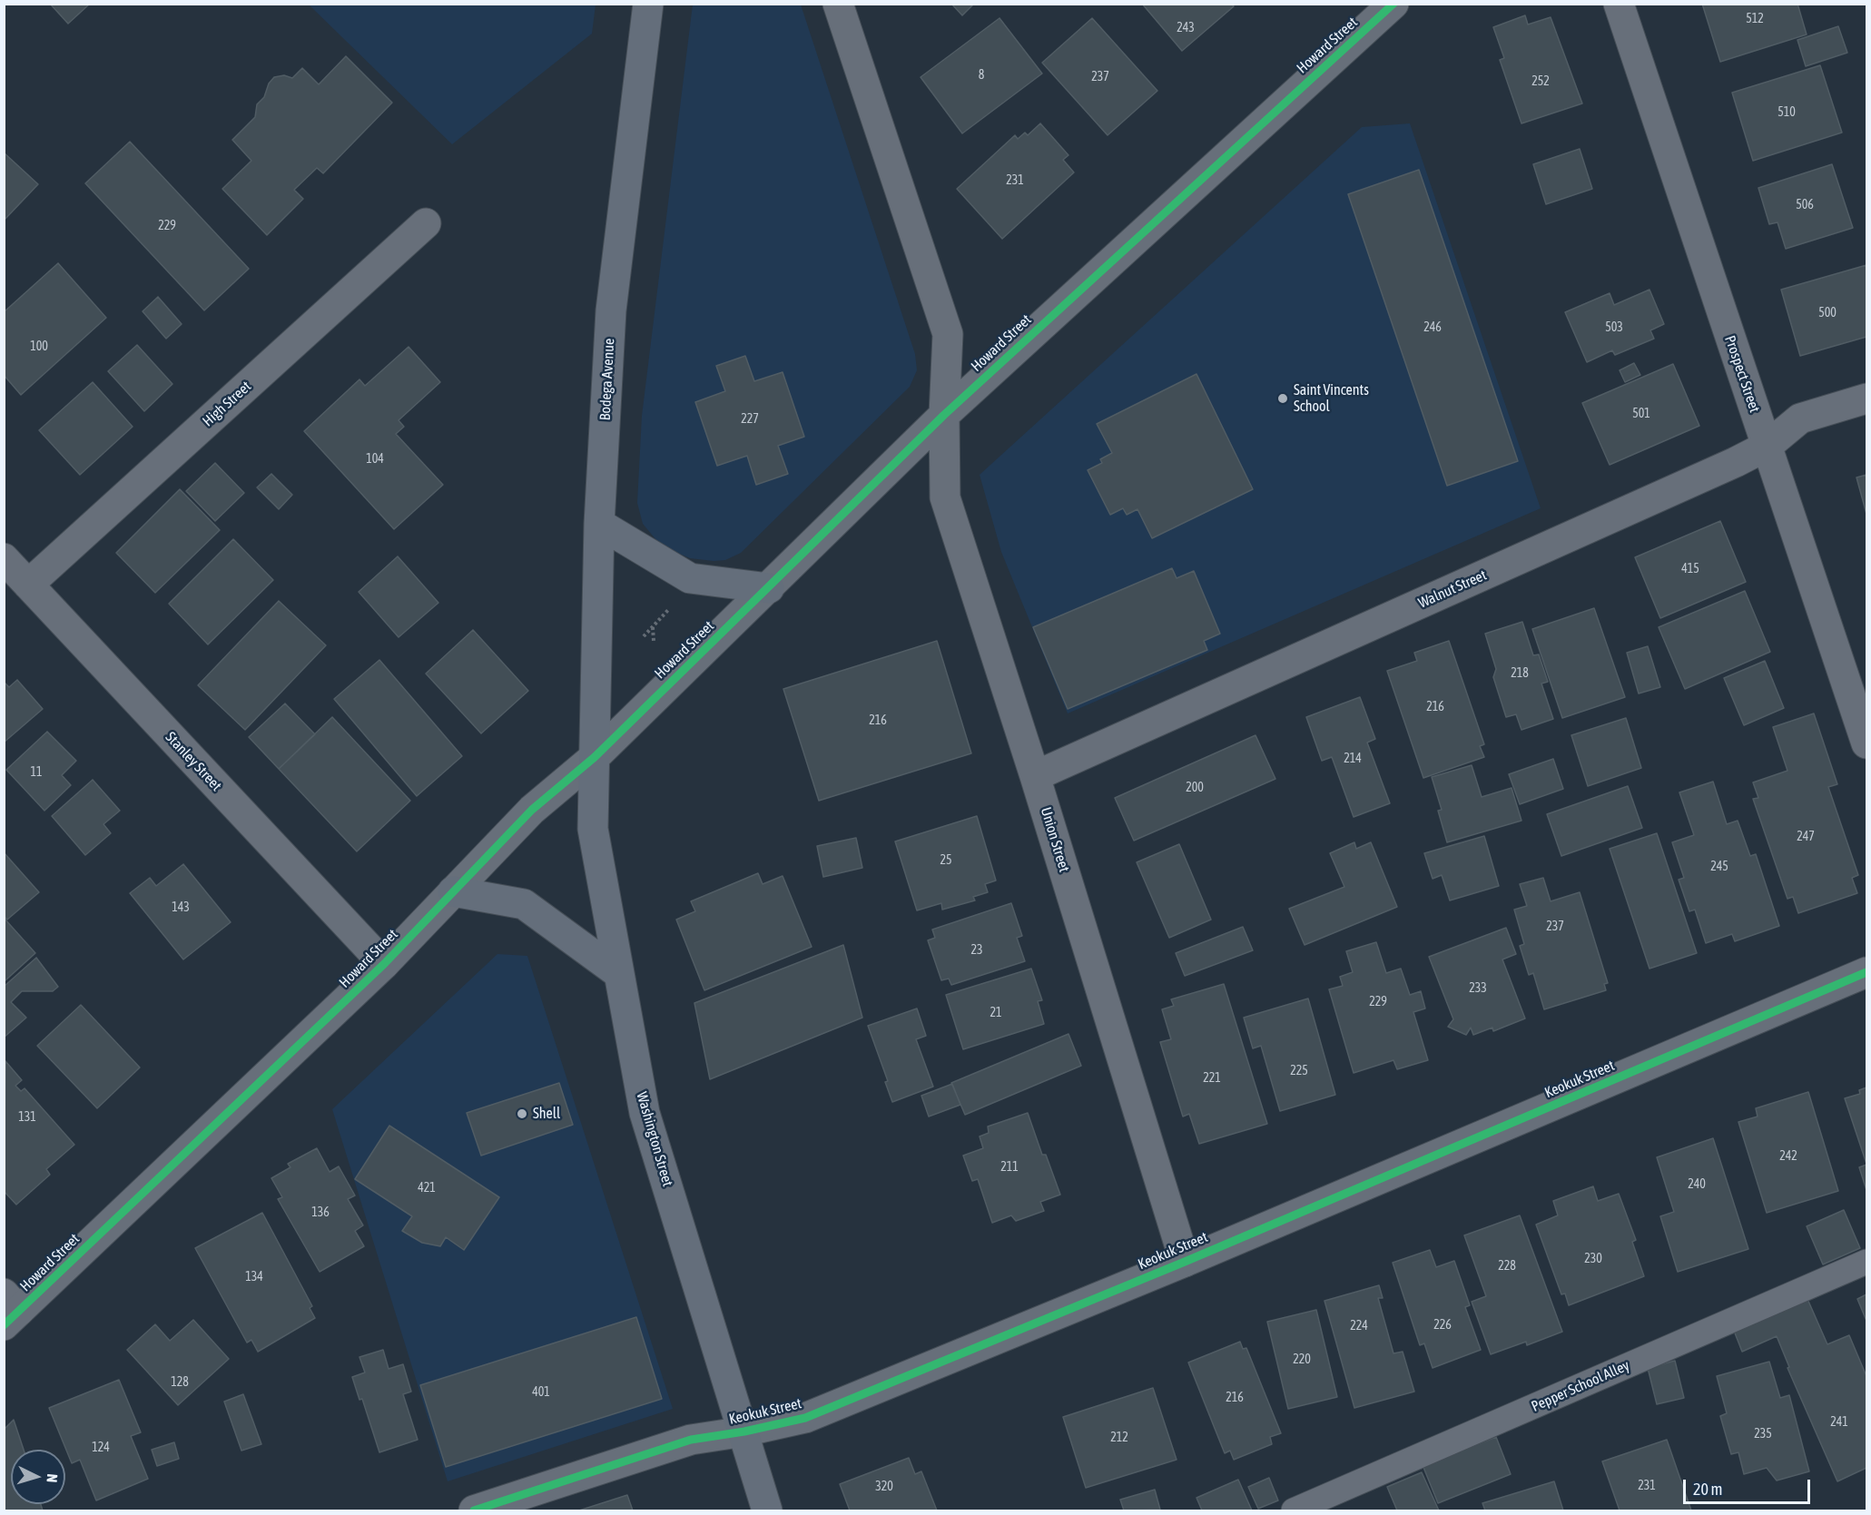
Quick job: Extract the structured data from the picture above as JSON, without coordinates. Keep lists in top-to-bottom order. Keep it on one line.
{"streets":{"main road":["Bodega Avenue","Washington Street"],"street":["Howard Street","Prospect Street","High Street","Walnut Street","Stanley Street","Union Street","Keokuk Street"],"lane":["Pepper School Alley"]},"crossings":[["Howard Street","Bodega Avenue"],["Howard Street","Stanley Street"],["Howard Street","Union Street"],["Howard Street","Washington Street"],["Prospect Street","Walnut Street"],["Bodega Avenue","Washington Street"],["High Street","Stanley Street"],["Walnut Street","Union Street"],["Union Street","Keokuk Street"],["Keokuk Street","Washington Street"]],"places":["Saint Vincents School","Shell"],"house_numbers":["512","243","8","237","252","510","231","506","229","500","246","503","100","501","227","104","415","218","216","216","214","11","200","247","25","245","143","237","23","233","229","21","225","221","131","242","211","240","421","136","230","228","134","226","224","220","128","401","216","241","235","212","124","231","320"],"scale_bar":"20 m","north":"right"}
